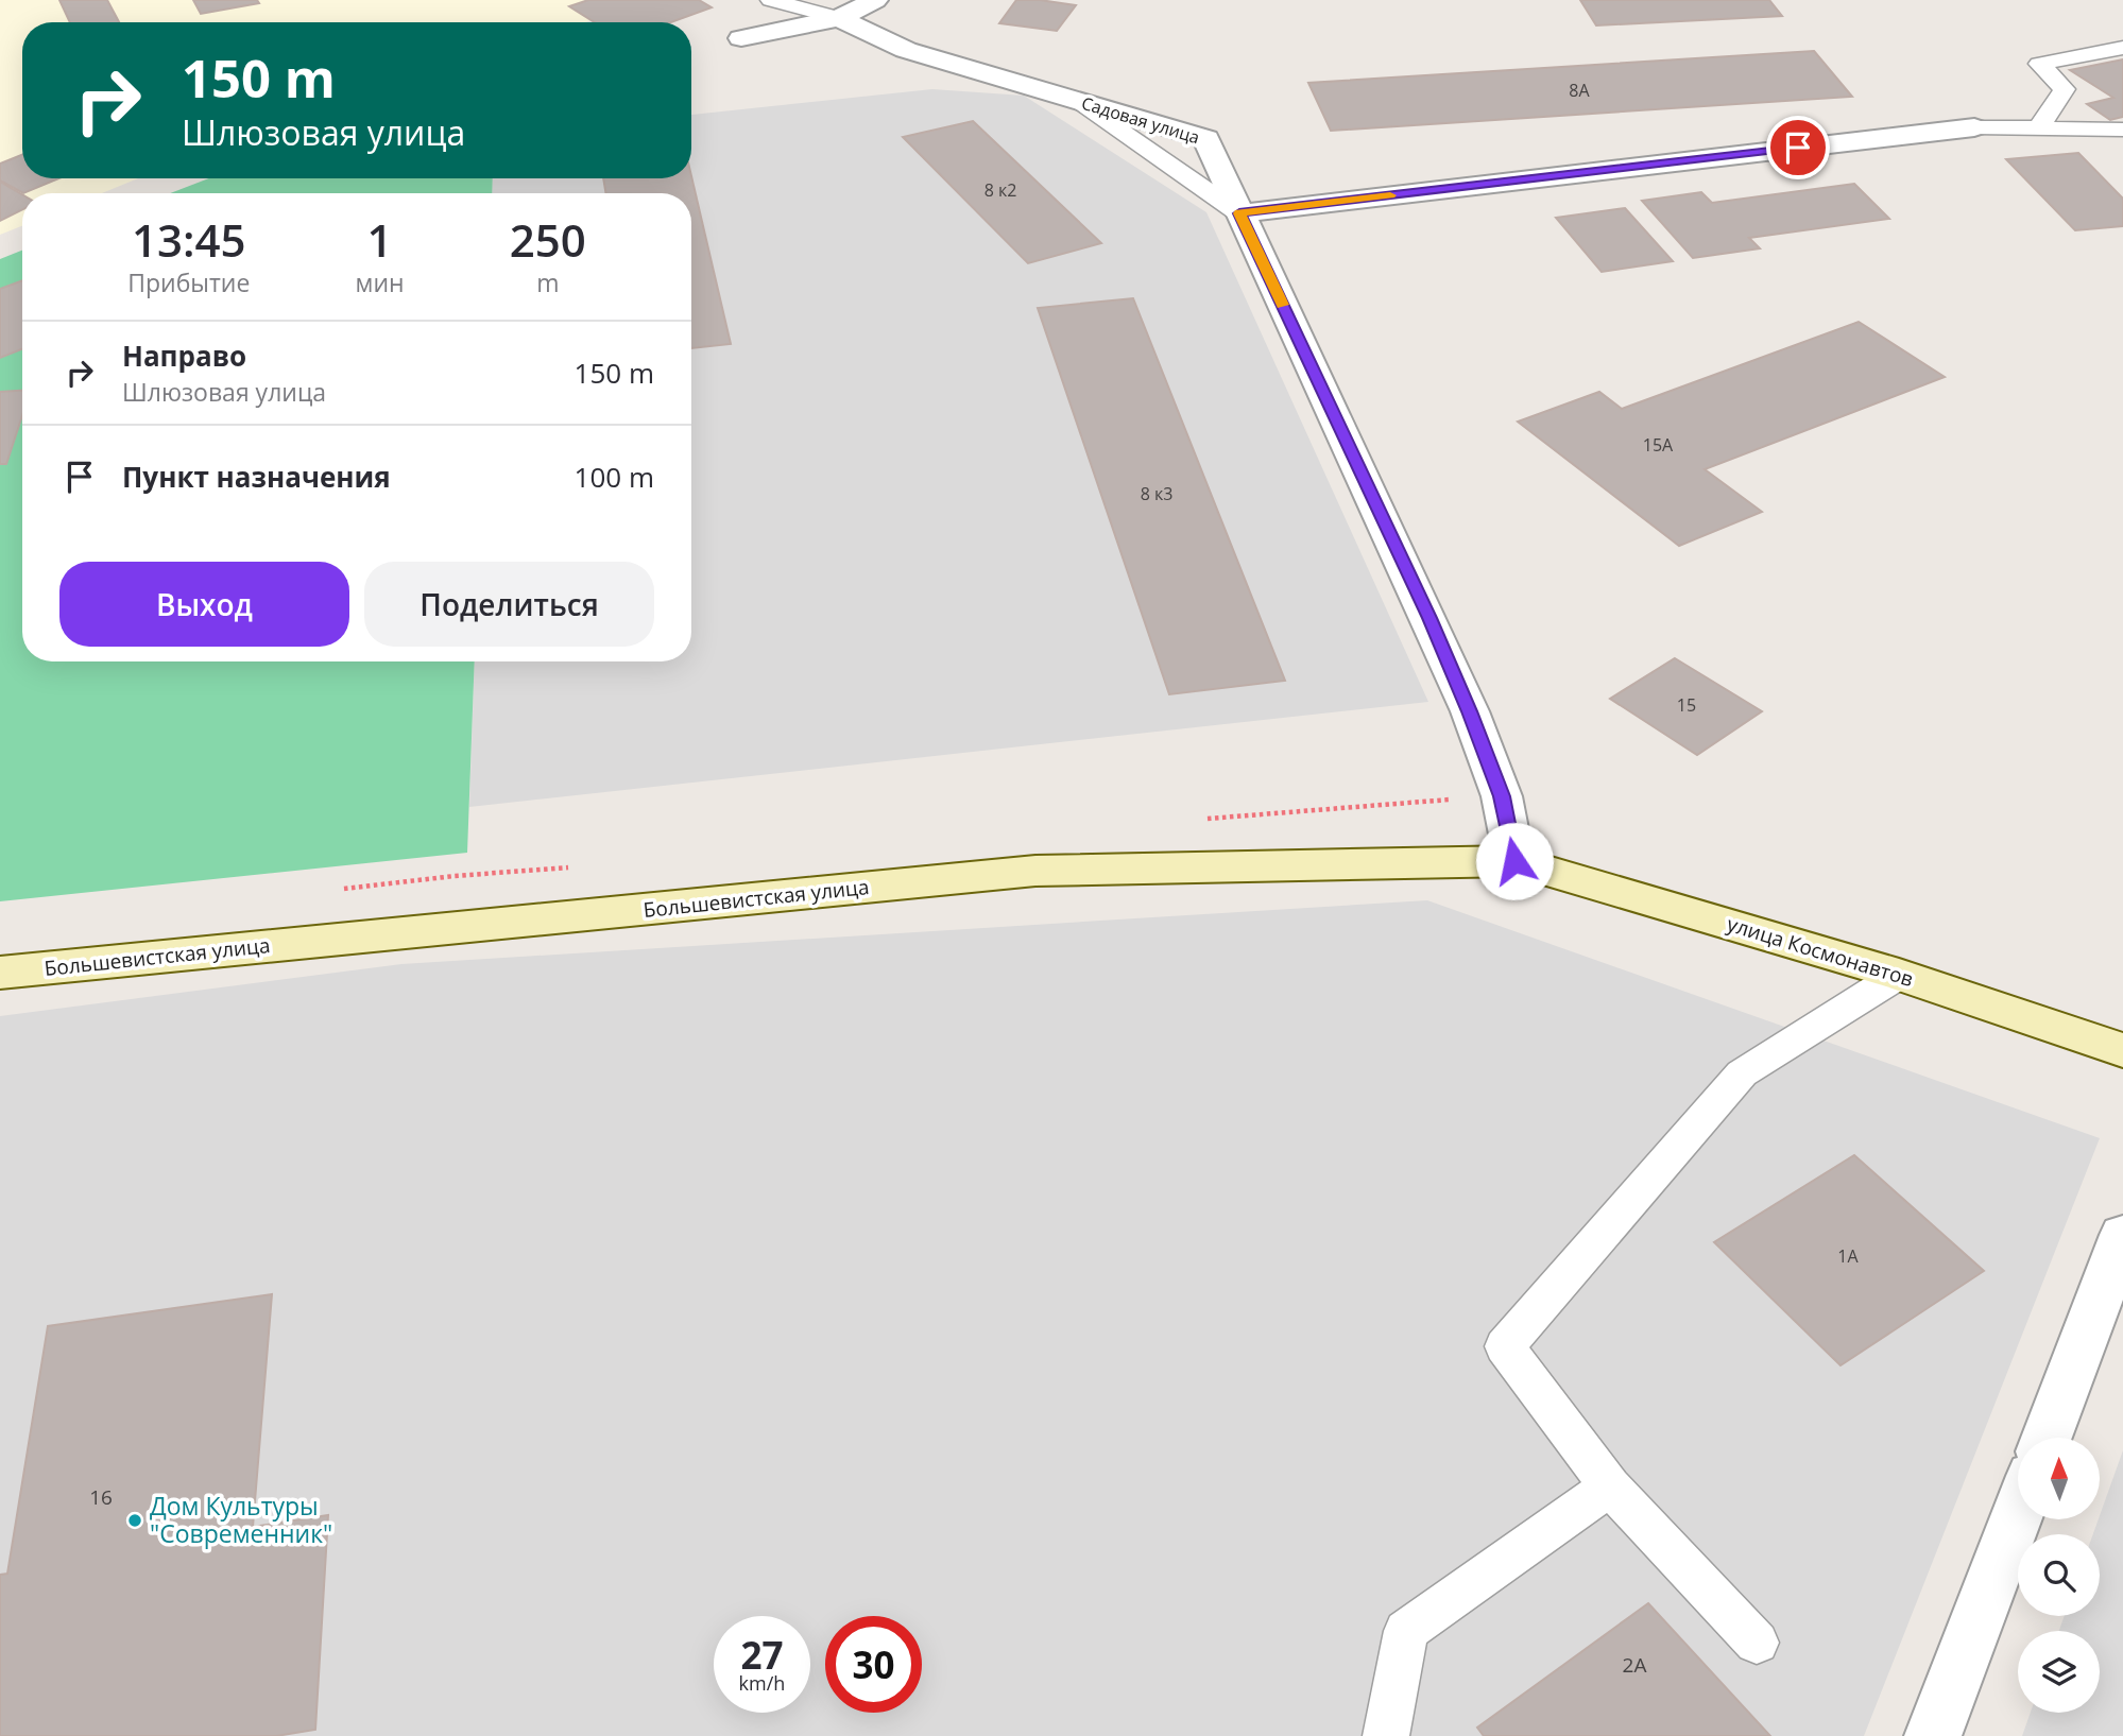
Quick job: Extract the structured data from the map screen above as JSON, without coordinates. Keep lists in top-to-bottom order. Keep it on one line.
{"streets":{"main road":["Большевистская улица","улица Космонавтов"],"street":["Садовая улица"]},"crossings":[["Садовая улица","Большевистская улица"],["Садовая улица","улица Космонавтов"],["Большевистская улица","улица Космонавтов"]],"places":["Дом Культуры \"Современник\""],"house_numbers":["8А","8 к2","15А","8 к3","15","1А","16","2А"],"north":"top","page":{"turn":["150 m","Шлюзовая улица"],"eta":["13:45","Прибытие","1","мин","250","m"],"list":[{"name":"Направо","note":"Шлюзовая улица","value":"150 m"},{"name":"Пункт назначения","value":"100 m"}],"buttons":["Выход","Поделиться"],"speed":"27 km/h","limit":"30"}}
